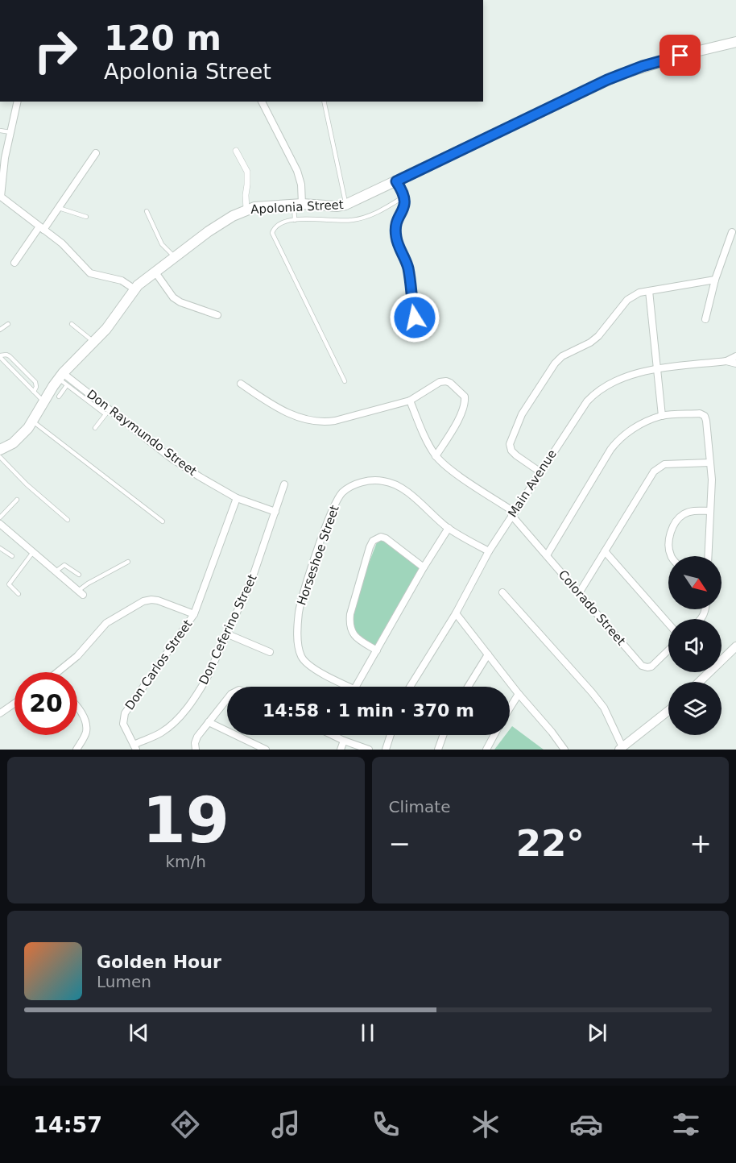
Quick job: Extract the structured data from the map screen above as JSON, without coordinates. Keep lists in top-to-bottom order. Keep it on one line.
{"streets":{"main road":["Apolonia Street"],"street":["Don Raymundo Street","Main Avenue","Horseshoe Street","Colorado Street","Don Ceferino Street","Don Carlos Street"]},"crossings":[["Apolonia Street","Don Raymundo Street"],["Don Raymundo Street","Don Ceferino Street"],["Don Raymundo Street","Don Carlos Street"],["Main Avenue","Horseshoe Street"],["Main Avenue","Colorado Street"],["Don Ceferino Street","Don Carlos Street"]],"north":"bottom right","page":{"turn":["120 m","Apolonia Street"],"limit":"20","trip":"14:58 · 1 min · 370 m","tile":[["19","km/h"],"Climate"],"heat":["−","22°","+"],"song":["Golden Hour","Lumen"],"tabs":"14:57"}}
